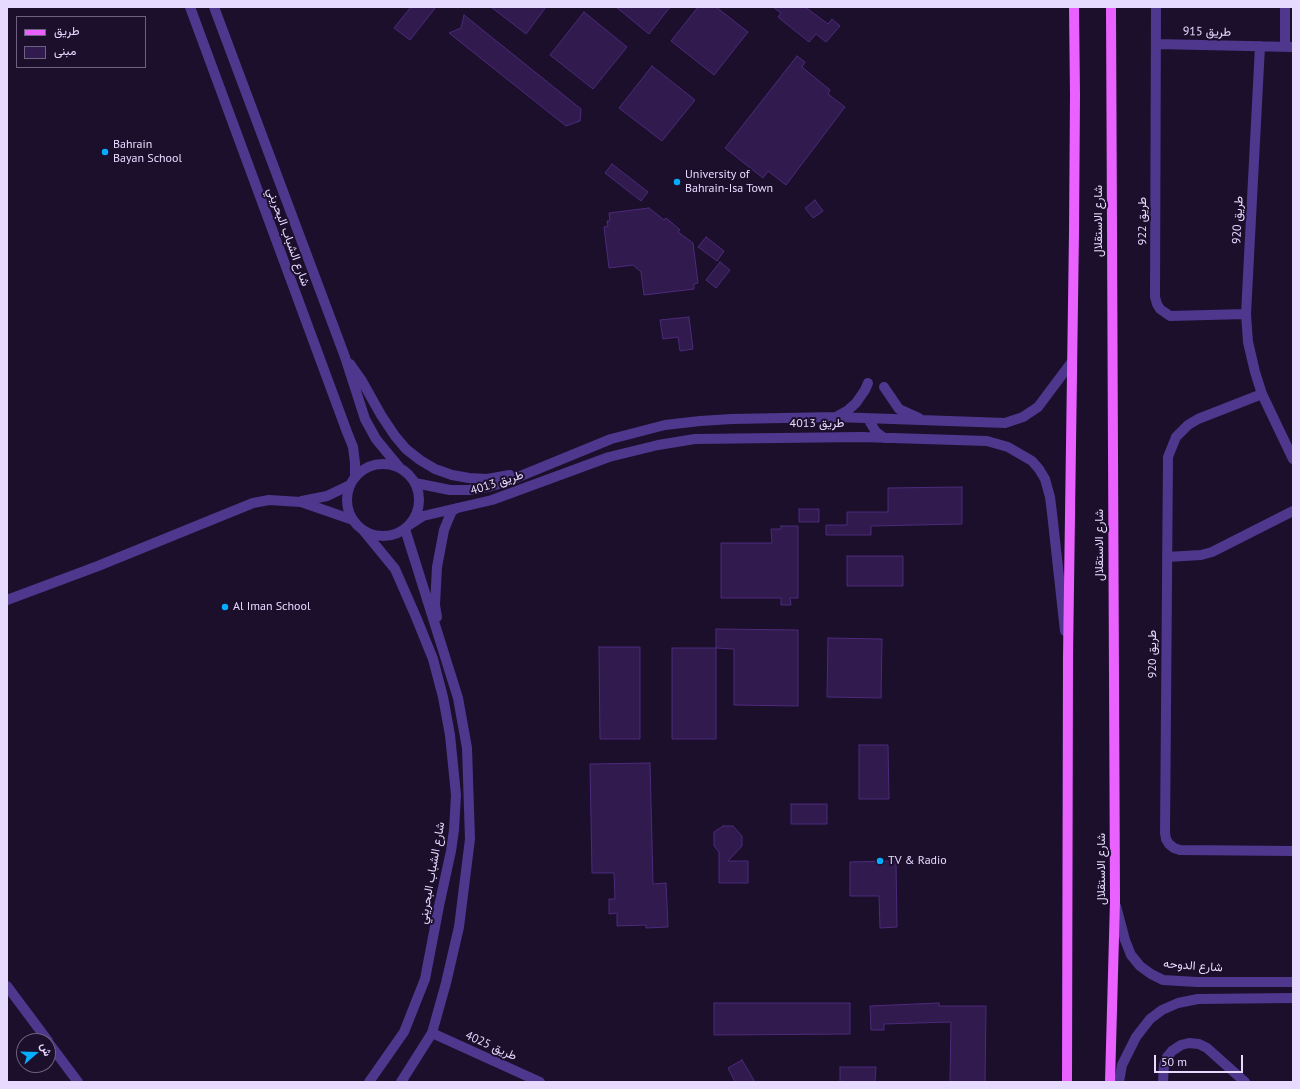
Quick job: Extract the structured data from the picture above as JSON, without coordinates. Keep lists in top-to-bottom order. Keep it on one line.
{"streets":{"main road":["شارع الاستقلال"],"street":["طريق 915","طريق 920","طريق 922","شارع الشباب البحريني","طريق 4013","شارع الدوحه","طريق 4025"]},"crossings":[["طريق 915","طريق 920"],["طريق 915","طريق 922"],["طريق 920","طريق 922"],["شارع الاستقلال","طريق 4013"],["شارع الاستقلال","شارع الدوحه"],["شارع الشباب البحريني","طريق 4013"]],"places":["Bahrain Bayan School","University of Bahrain-Isa Town","Al Iman School","TV & Radio"],"legend":["طريق","مبنى"],"scale_bar":"50 m","north":"right"}
